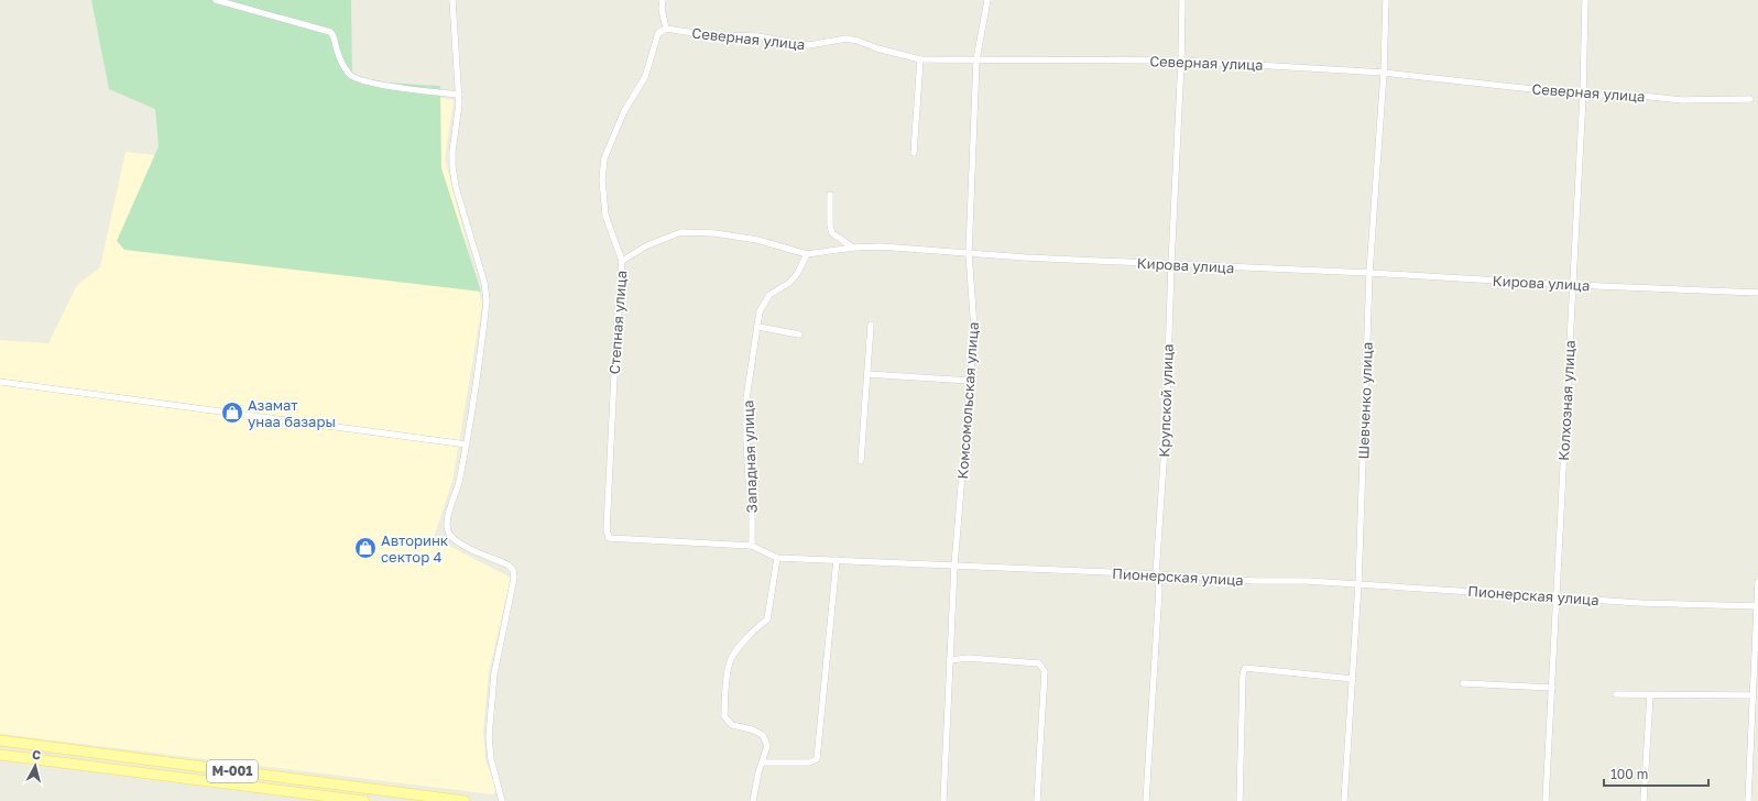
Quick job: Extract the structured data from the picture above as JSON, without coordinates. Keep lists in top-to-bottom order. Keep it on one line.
{"streets":{"main road":["M-001"],"street":["Северная улица","Кирова улица","Степная улица","Комсомольская улица","Крупской улица","Шевченко улица","Колхозная улица","Западная улица","Пионерская улица"]},"crossings":[["Северная улица","Степная улица"],["Северная улица","Комсомольская улица"],["Северная улица","Крупской улица"],["Северная улица","Шевченко улица"],["Северная улица","Колхозная улица"],["Кирова улица","Степная улица"],["Кирова улица","Комсомольская улица"],["Кирова улица","Крупской улица"],["Кирова улица","Шевченко улица"],["Кирова улица","Колхозная улица"],["Кирова улица","Западная улица"],["Степная улица","Пионерская улица"],["Комсомольская улица","Пионерская улица"],["Крупской улица","Пионерская улица"],["Шевченко улица","Пионерская улица"],["Колхозная улица","Пионерская улица"],["Западная улица","Пионерская улица"]],"places":{"shop":["Азамат унаа базары","Авторинк сектор 4"]},"scale_bar":"100 m","north":"top"}
